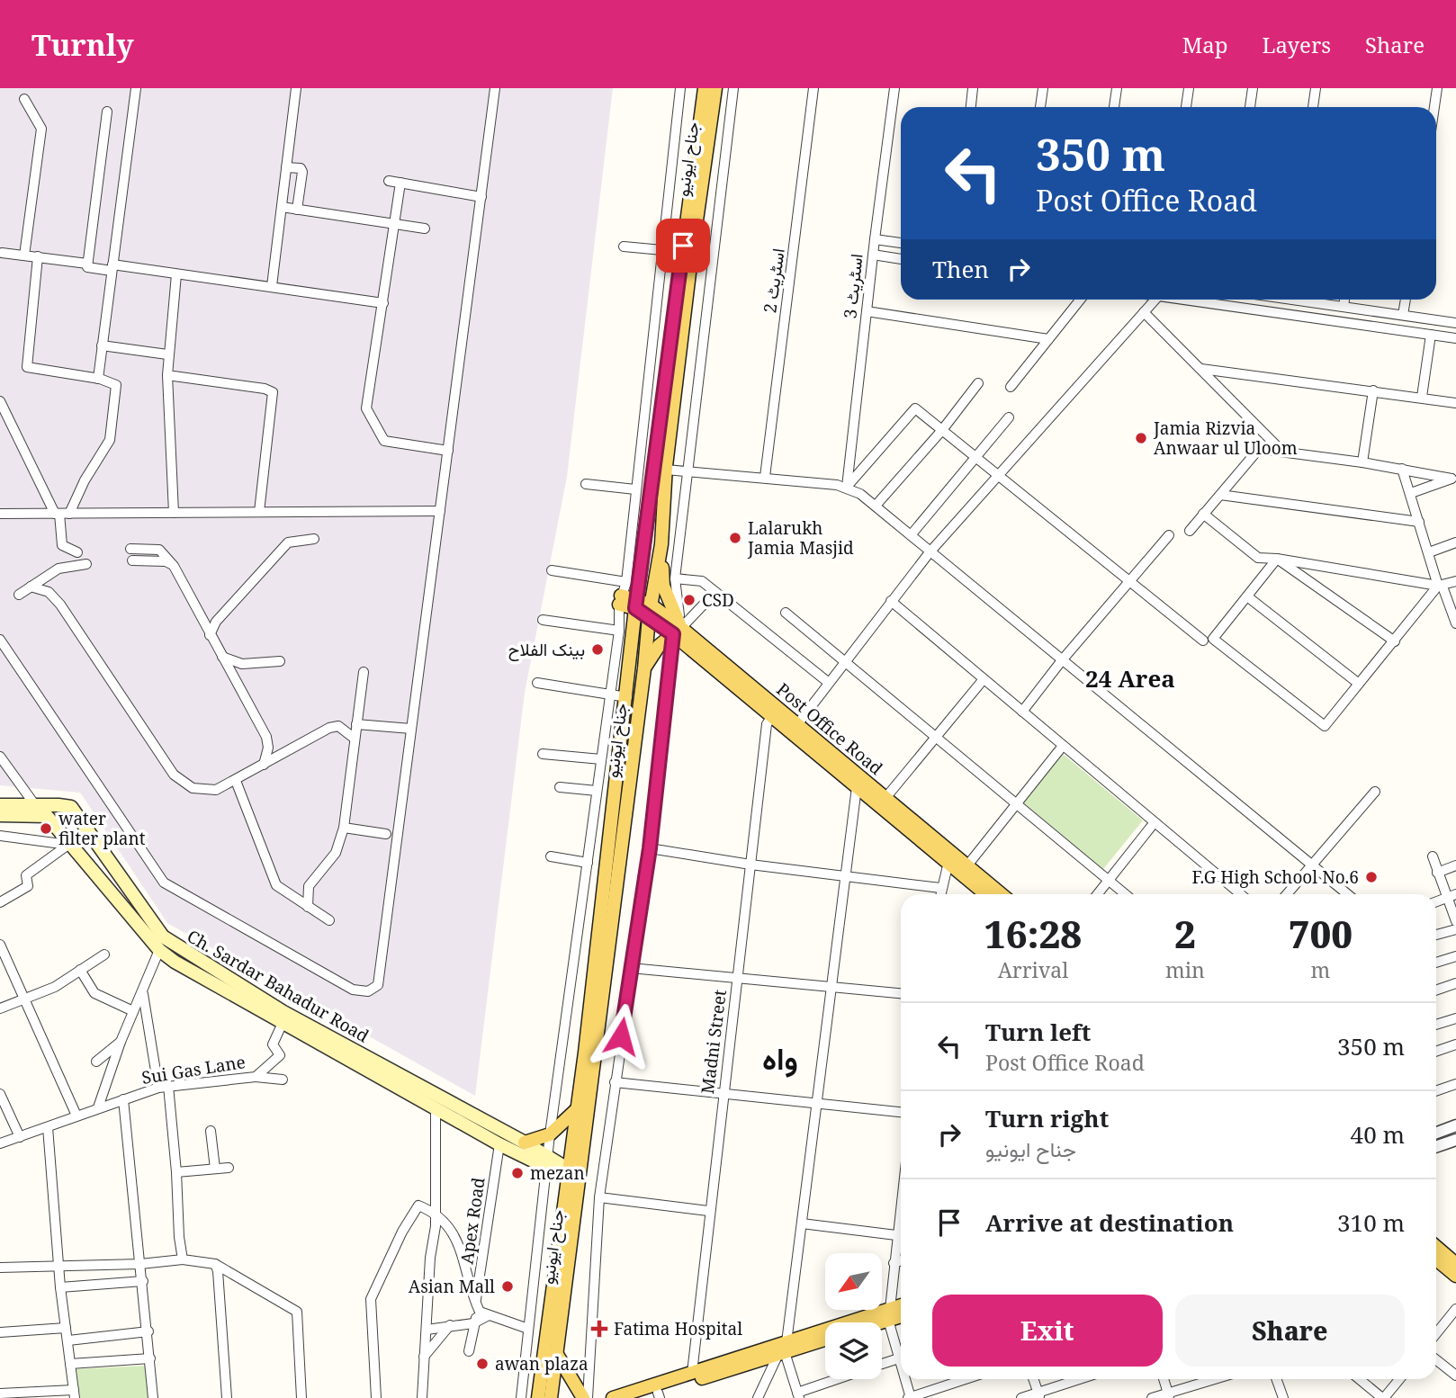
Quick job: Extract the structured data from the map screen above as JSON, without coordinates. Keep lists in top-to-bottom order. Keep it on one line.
{"streets":{"main road":["جناح ایونیو","Post Office Road","Ch. Sardar Bahadur Road"],"street":["اسٹریٹ 2","اسٹریٹ 3","Madni Street","Sui Gas Lane","Apex Road"]},"crossings":[["جناح ایونیو","Post Office Road"],["جناح ایونیو","Ch. Sardar Bahadur Road"],["Post Office Road","Madni Street"],["Ch. Sardar Bahadur Road","Sui Gas Lane"],["Ch. Sardar Bahadur Road","Apex Road"]],"districts":["24 Area","واہ"],"places":{"other":["Jamia Rizvia Anwaar ul Uloom","Lalarukh Jamia Masjid","CSD","بینک الفلاح","water filter plant","F.G High School No.6","mezan","Asian Mall","awan plaza"],"health":["Fatima Hospital"]},"north":"bottom left","page":{"header":"Turnly","nav":["Map","Layers","Share"],"turn":["350 m","Post Office Road"],"then":"Then","eta":["16:28","Arrival","2","min","700","m"],"list":[{"name":"Turn left","note":"Post Office Road","value":"350 m"},{"name":"Turn right","note":"جناح ایونیو","value":"40 m"},{"name":"Arrive at destination","value":"310 m"}],"buttons":["Exit","Share"]}}
